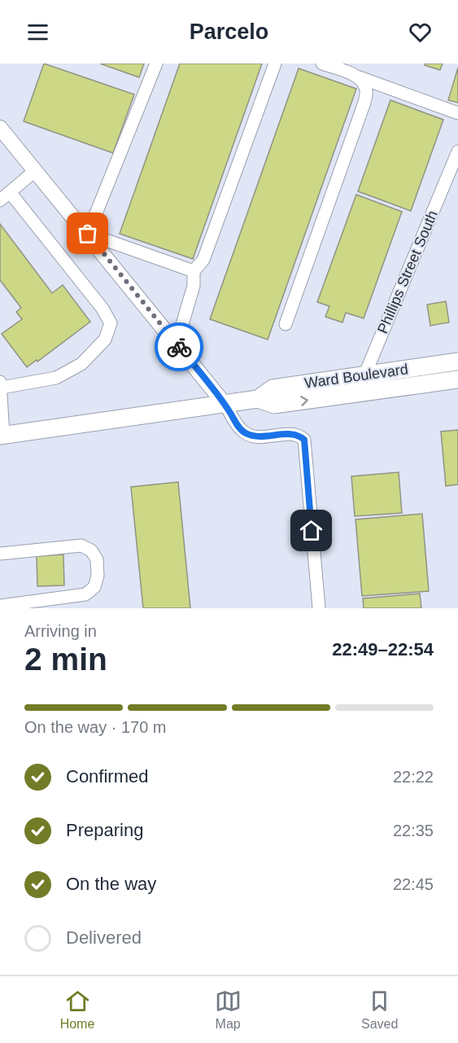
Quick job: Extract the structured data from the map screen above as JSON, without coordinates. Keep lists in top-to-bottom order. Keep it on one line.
{"streets":{"highway":["Ward Boulevard"],"street":["Phillips Street South"]},"crossings":[["Phillips Street South","Ward Boulevard"]],"page":{"header":"Parcelo","heading":["2 min","Arriving in","22:49–22:54"],"bar":"On the way · 170 m","list":[["Confirmed","22:22"],["Preparing","22:35"],["On the way","22:45"],"Delivered"],"tabs":["Home","Map","Saved"]}}
